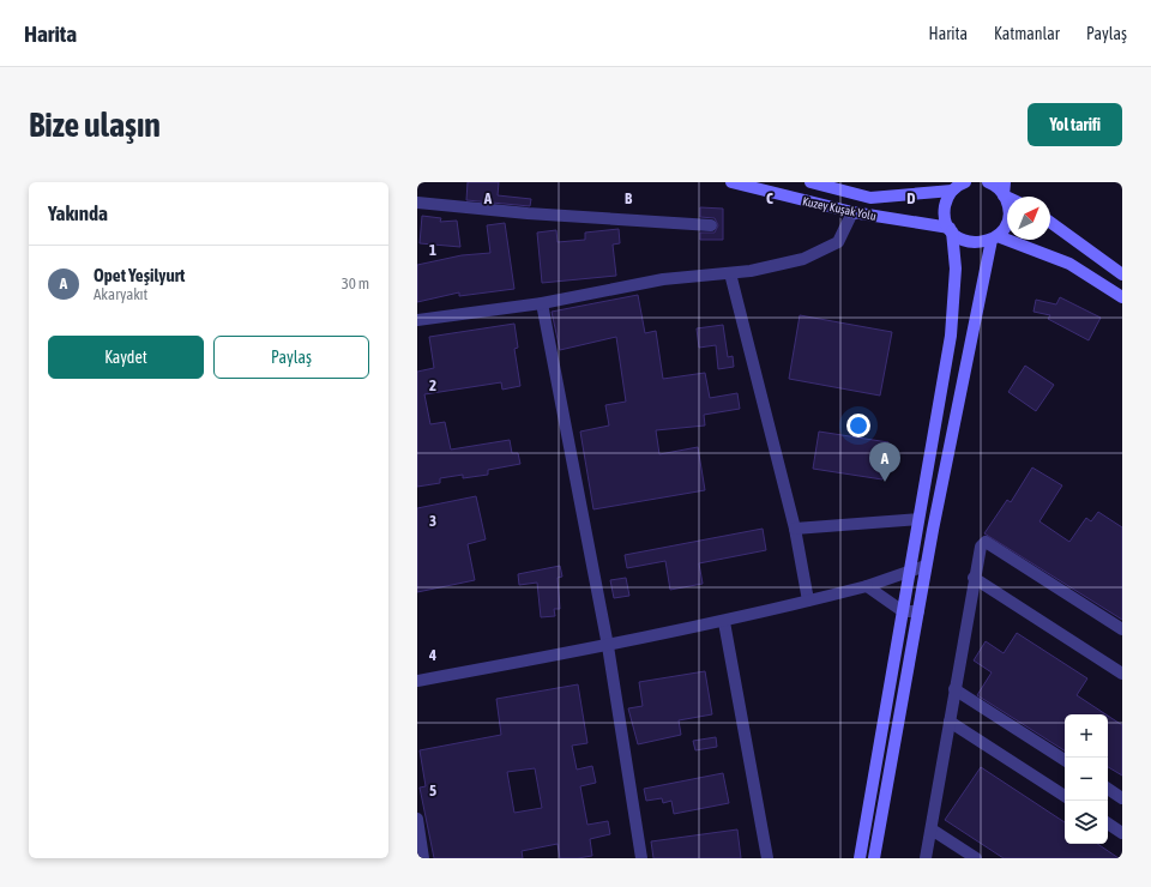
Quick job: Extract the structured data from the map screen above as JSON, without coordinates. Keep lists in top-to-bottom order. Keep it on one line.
{"streets":{"street":["Kuzey Kuşak Yolu"]},"north":"top right","page":{"header":"Harita","nav":["Harita","Katmanlar","Paylaş"],"buttons":["Yol tarifi",["Kaydet","Paylaş"]],"title":"Bize ulaşın","heading":"Yakında","list":[{"mark":"A","name":"Opet Yeşilyurt","note":"Akaryakıt","value":"30 m"}],"pins":"A","map_buttons":["+","−"]},"grid":{"columns":["A","B","C","D"],"rows":["1","2","3","4","5"]}}
